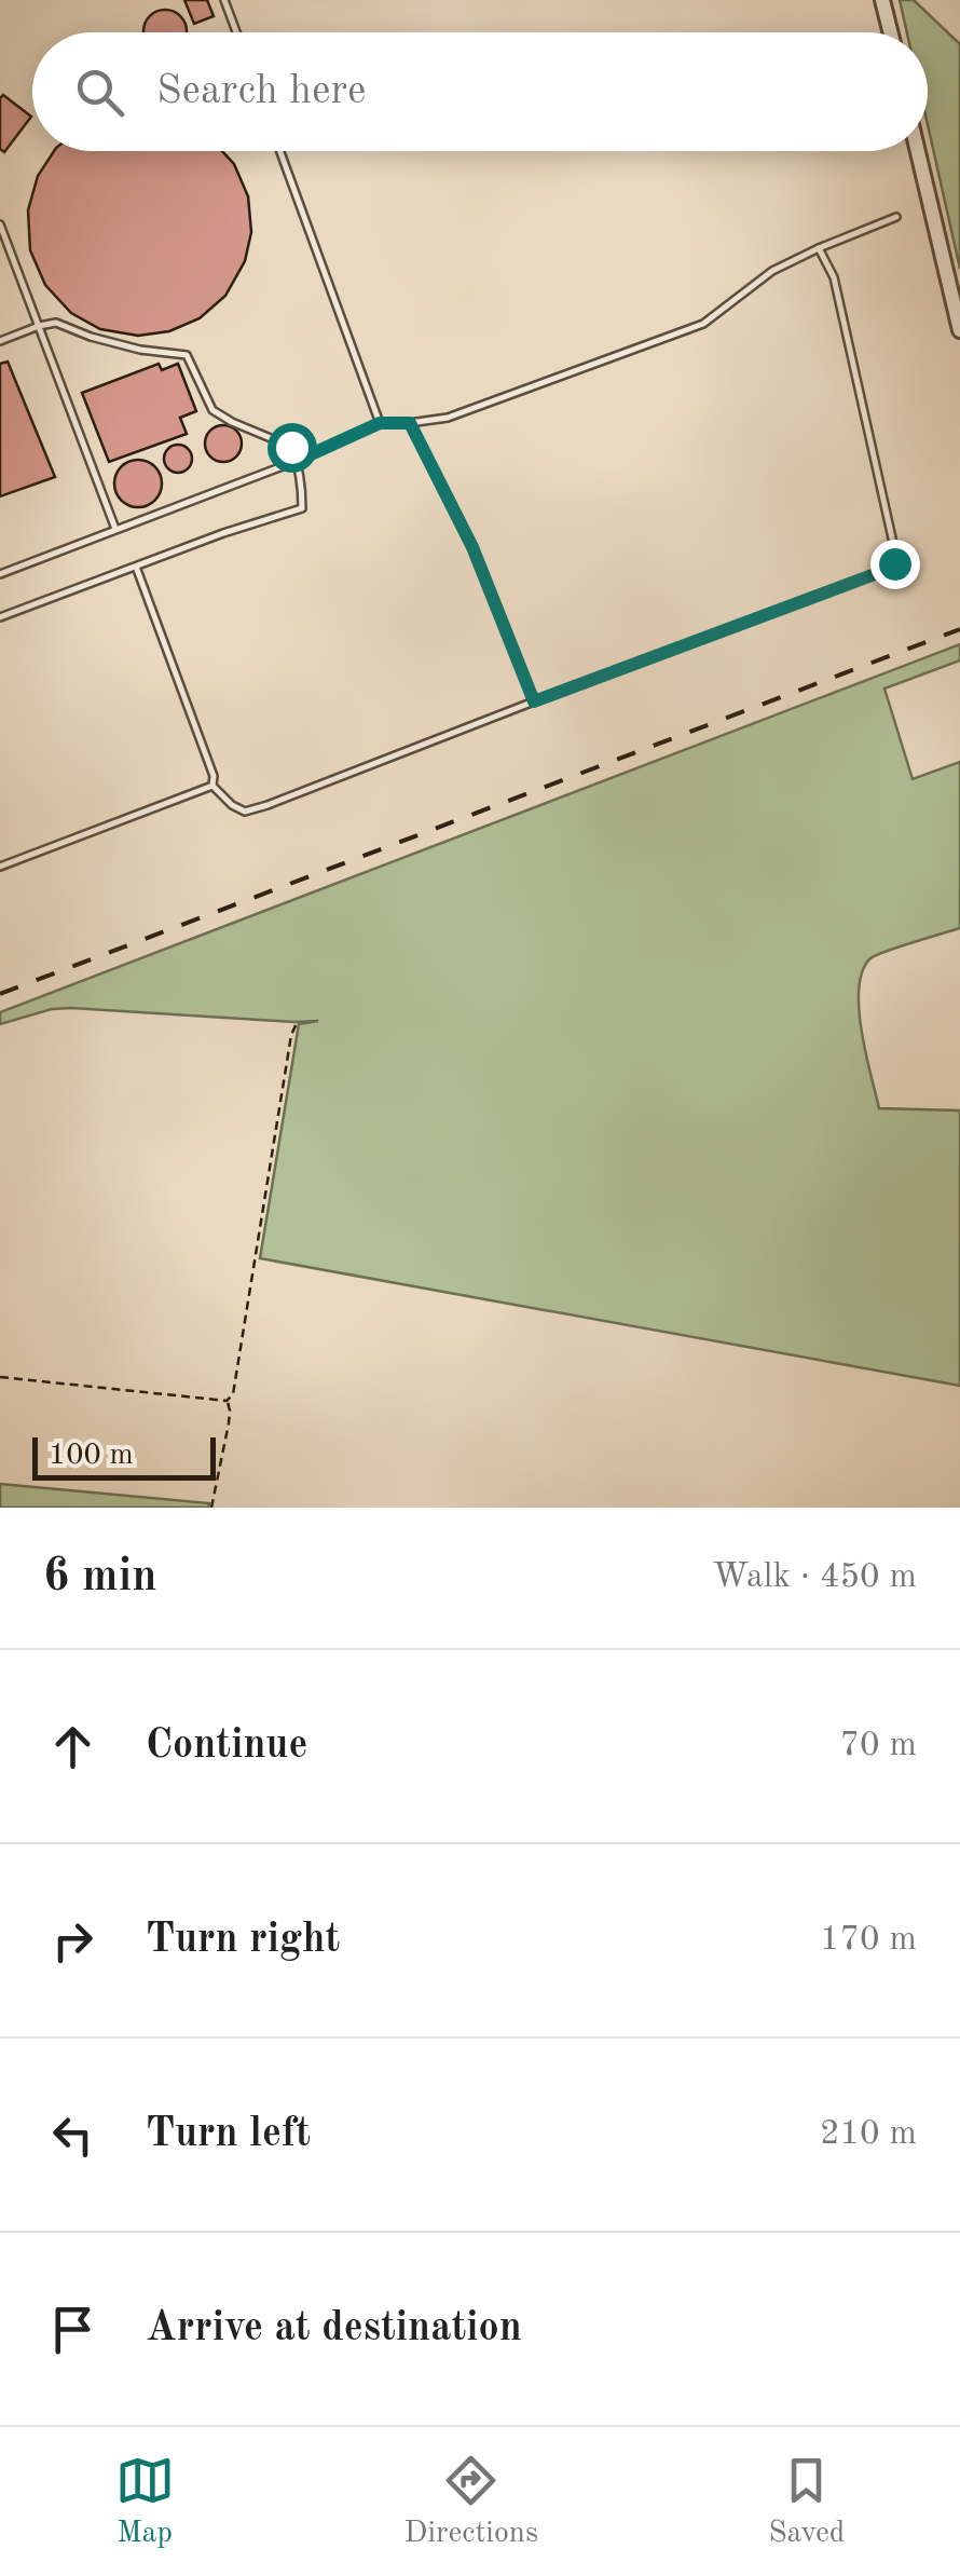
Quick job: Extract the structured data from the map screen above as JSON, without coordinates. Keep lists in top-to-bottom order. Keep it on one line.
{"scale_bar":"100 m","page":{"search":"Search here","scale":"100 m","heading":["6 min","Walk · 450 m"],"list":[["Continue","70 m"],["Turn right","170 m"],["Turn left","210 m"],"Arrive at destination"],"nav":["Map","Directions","Saved"]}}
